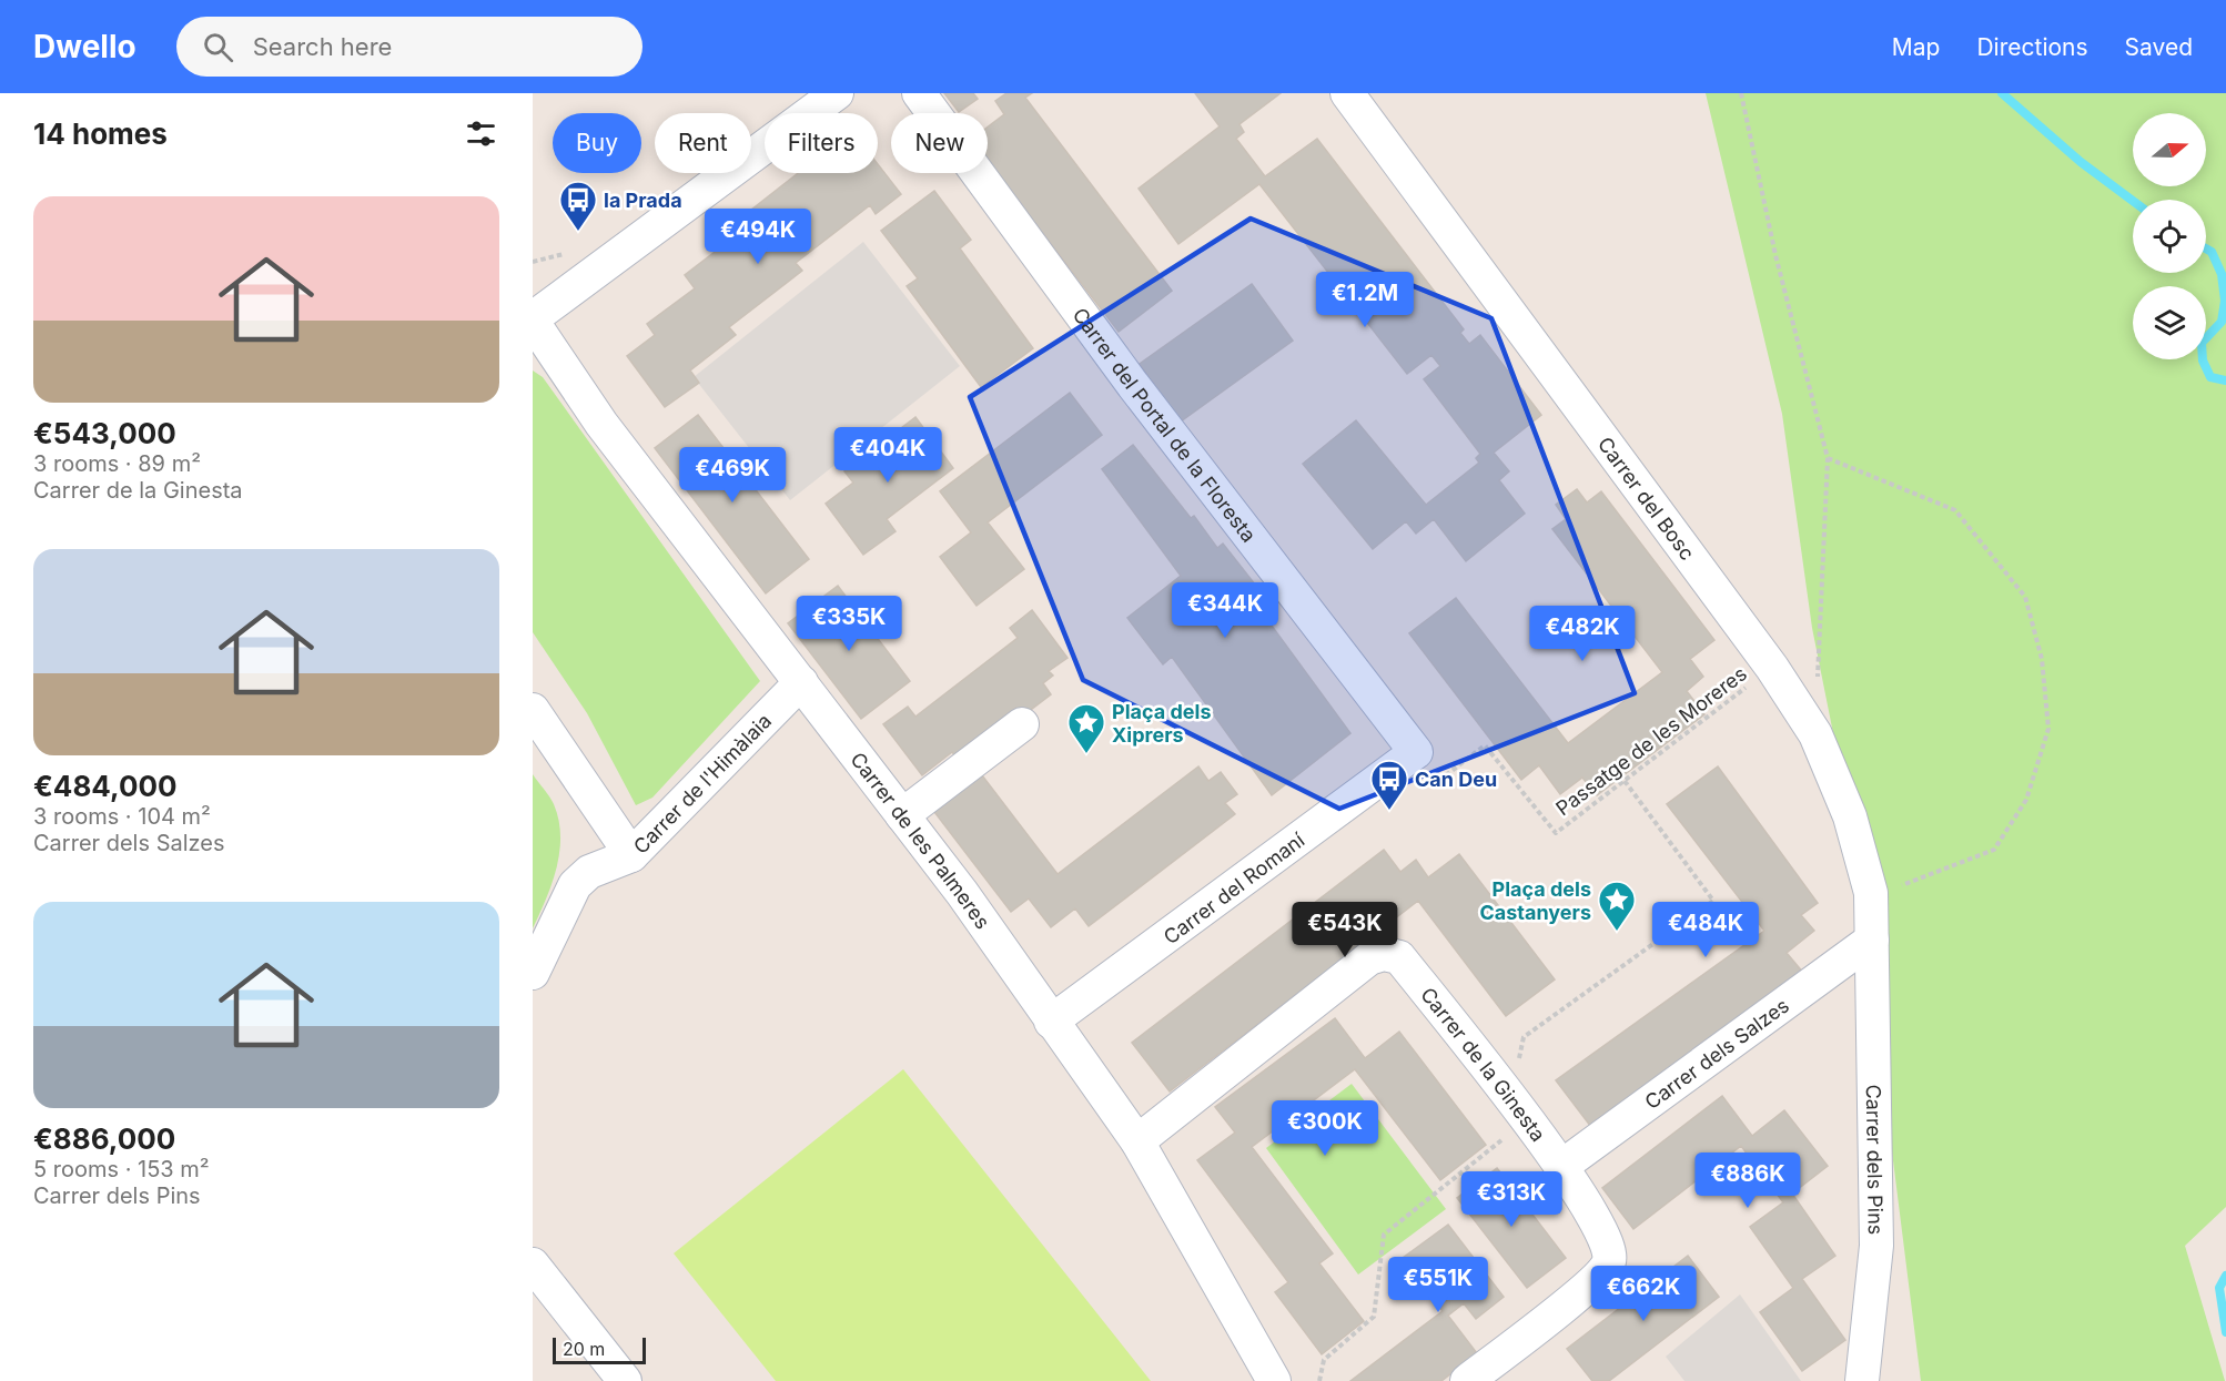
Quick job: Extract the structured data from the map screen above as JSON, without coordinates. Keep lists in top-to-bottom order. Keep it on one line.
{"streets":{"street":["Carrer del Portal de la Floresta","Carrer del Bosc","Carrer de l'Himàlaia","Carrer de les Palmeres","Carrer del Romaní","Carrer dels Salzes","Carrer de la Ginesta","Carrer dels Pins"],"path":["Passatge de les Moreres"]},"crossings":[["Carrer del Portal de la Floresta","Passatge de les Moreres"],["Carrer del Portal de la Floresta","Carrer del Romaní"],["Carrer del Bosc","Passatge de les Moreres"],["Carrer del Bosc","Carrer dels Salzes"],["Carrer del Bosc","Carrer dels Pins"],["Passatge de les Moreres","Carrer del Romaní"],["Carrer de l'Himàlaia","Carrer de les Palmeres"],["Carrer de les Palmeres","Carrer del Romaní"],["Carrer de les Palmeres","Carrer de la Ginesta"],["Carrer dels Salzes","Carrer de la Ginesta"],["Carrer dels Salzes","Carrer dels Pins"]],"places":{"bus stop":["la Prada","Can Deu"],"place":["Plaça dels Xiprers","Plaça dels Castanyers"]},"scale_bar":"20 m","north":"right","page":{"header":"Dwello","search":"Search here","nav":["Map","Directions","Saved"],"heading":"14 homes","chip":["Buy","Rent","Filters","New"],"list":[{"name":"€543,000","note":"3 rooms · 89 m² · Carrer de la Ginesta"},{"name":"€484,000","note":"3 rooms · 104 m² · Carrer dels Salzes"},{"name":"€886,000","note":"5 rooms · 153 m² · Carrer dels Pins"}],"price":["€494K","€1.2M","€404K","€469K","€344K","€335K","€482K","€543K","€484K","€300K","€886K","€313K","€551K","€662K"],"scale":"20 m"}}
